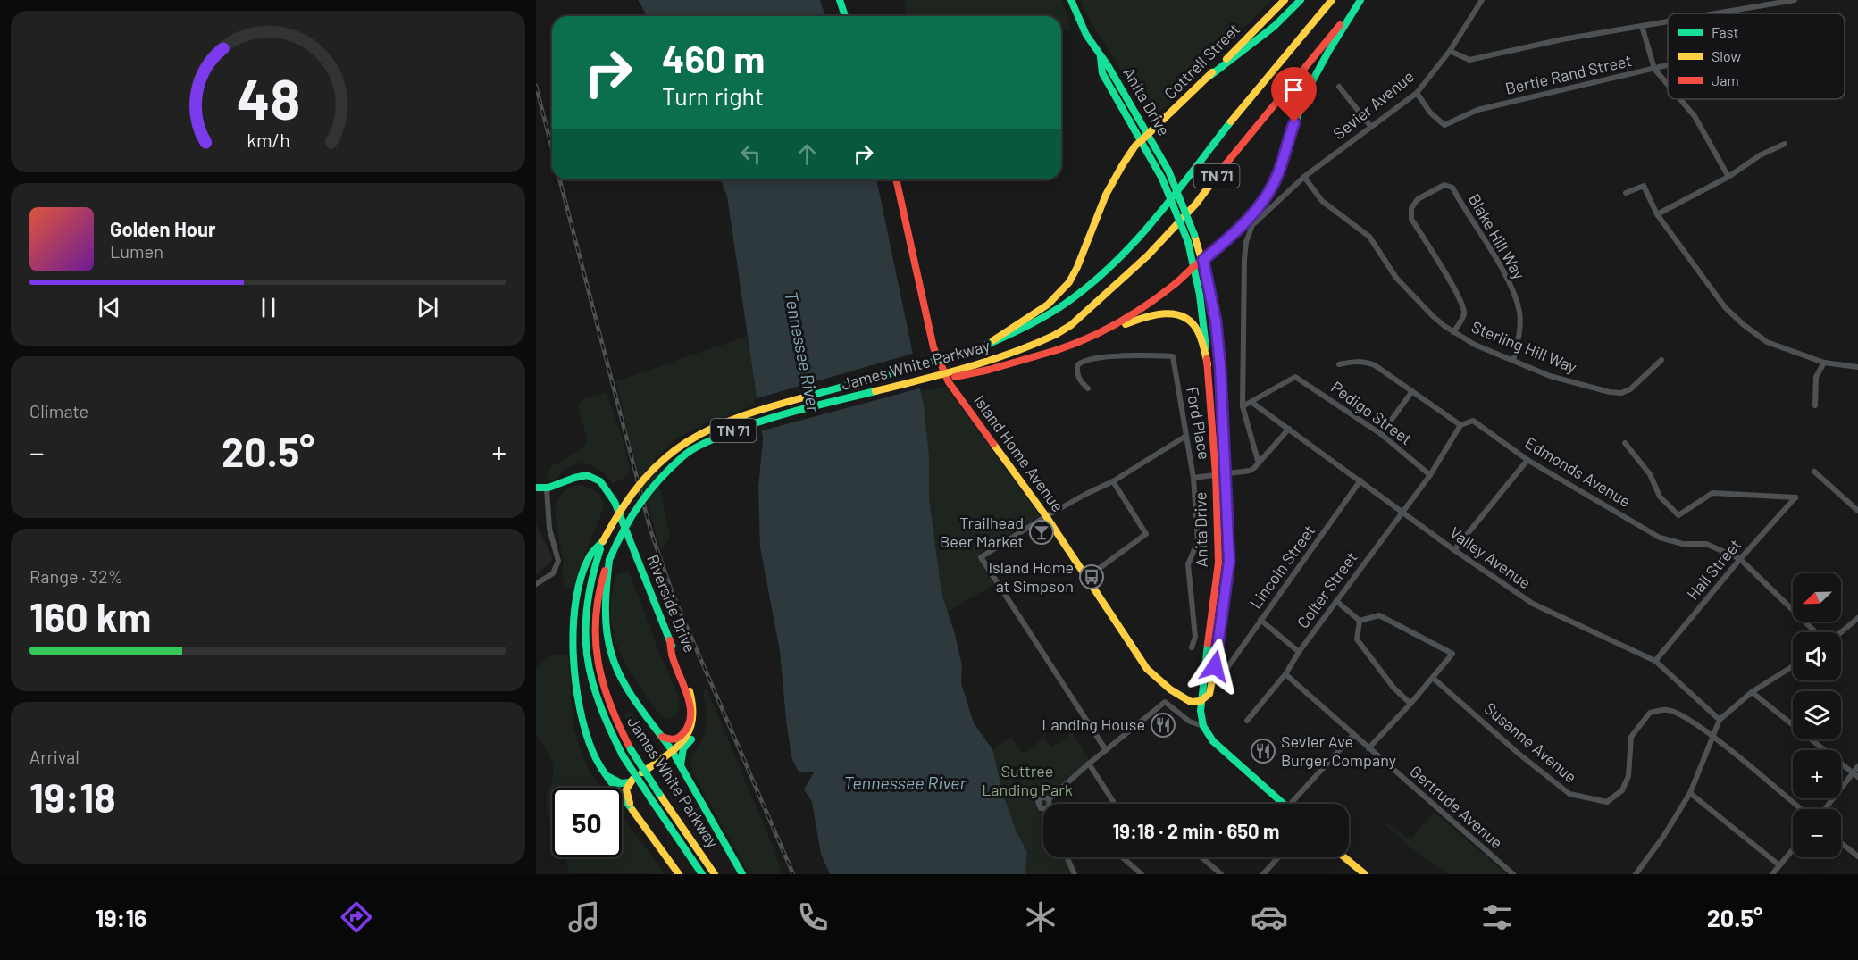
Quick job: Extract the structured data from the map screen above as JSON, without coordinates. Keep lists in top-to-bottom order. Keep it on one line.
{"streets":{"main road":["Cottrell Street","Anita Drive","TN 71","James White Parkway","Island Home Avenue","Riverside Drive"],"street":["Bertie Rand Street","Sevier Avenue","Blake Hill Way","Sterling Hill Way","Pedigo Street","Ford Place","Edmonds Avenue","Valley Avenue","Lincoln Street","Hall Street","Colter Street","Susanne Avenue","Gertrude Avenue"]},"crossings":[["Cottrell Street","Anita Drive"],["Cottrell Street","James White Parkway"],["Bertie Rand Street","Sevier Avenue"],["Anita Drive","Island Home Avenue"],["Sevier Avenue","Sterling Hill Way"],["Blake Hill Way","Sterling Hill Way"],["Pedigo Street","Valley Avenue"],["Pedigo Street","Colter Street"],["Edmonds Avenue","Hall Street"],["Edmonds Avenue","Colter Street"],["Valley Avenue","Lincoln Street"],["Valley Avenue","Hall Street"],["Valley Avenue","Colter Street"],["Colter Street","Gertrude Avenue"]],"water":["Tennessee River"],"parks":["Suttree Landing Park"],"places":{"bar":["Trailhead Beer Market"],"bus stop":["Island Home at Simpson"],"restaurant":["Landing House","Sevier Ave Burger Company"]},"legend":["Fast","Slow","Jam"],"north":"bottom left","page":{"turn":["460 m","Turn right"],"song":["Golden Hour","Lumen"],"tile":["Climate",["Range · 32%","160 km"],["Arrival","19:18"]],"heat":["−","20.5°","+"],"map_buttons":["+","−"],"limit":"50","trip":"19:18 · 2 min · 650 m","tabs":["19:16","20.5°"],"gauge":["48","km/h"]}}
